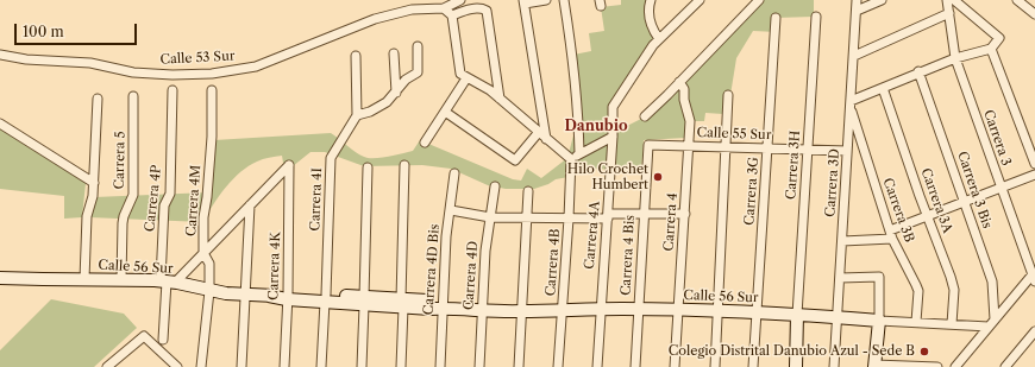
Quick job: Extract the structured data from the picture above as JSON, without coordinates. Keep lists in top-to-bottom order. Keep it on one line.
{"streets":{"street":["Calle 53 Sur","Calle 55 Sur","Carrera 3","Carrera 5","Carrera 3H","Carrera 3D","Carrera 3 Bis","Carrera 3G","Carrera 4P","Carrera 4I","Carrera 4M","Carrera 3A","Carrera 3B","Carrera 4","Carrera 4A","Carrera 4 Bis","Carrera 4B","Carrera 4K","Calle 56 Sur","Carrera 4D Bis","Carrera 4D"]},"crossings":[["Calle 55 Sur","Carrera 3H"],["Calle 55 Sur","Carrera 3D"],["Calle 55 Sur","Carrera 3G"],["Calle 55 Sur","Carrera 4"],["Calle 55 Sur","Carrera 4 Bis"],["Carrera 5","Calle 56 Sur"],["Carrera 3H","Calle 56 Sur"],["Carrera 3D","Carrera 3B"],["Carrera 3D","Calle 56 Sur"],["Carrera 3G","Calle 56 Sur"],["Carrera 4P","Calle 56 Sur"],["Carrera 4I","Calle 56 Sur"],["Carrera 4M","Calle 56 Sur"],["Carrera 3A","Calle 56 Sur"],["Carrera 3B","Calle 56 Sur"],["Carrera 4","Calle 56 Sur"],["Carrera 4A","Calle 56 Sur"],["Carrera 4 Bis","Calle 56 Sur"],["Carrera 4B","Calle 56 Sur"],["Carrera 4K","Calle 56 Sur"],["Calle 56 Sur","Carrera 4D Bis"],["Calle 56 Sur","Carrera 4D"]],"districts":["Danubio"],"places":["Hilo Crochet Humbert","Colegio Distrital Danubio Azul - Sede B"],"scale_bar":"100 m"}
